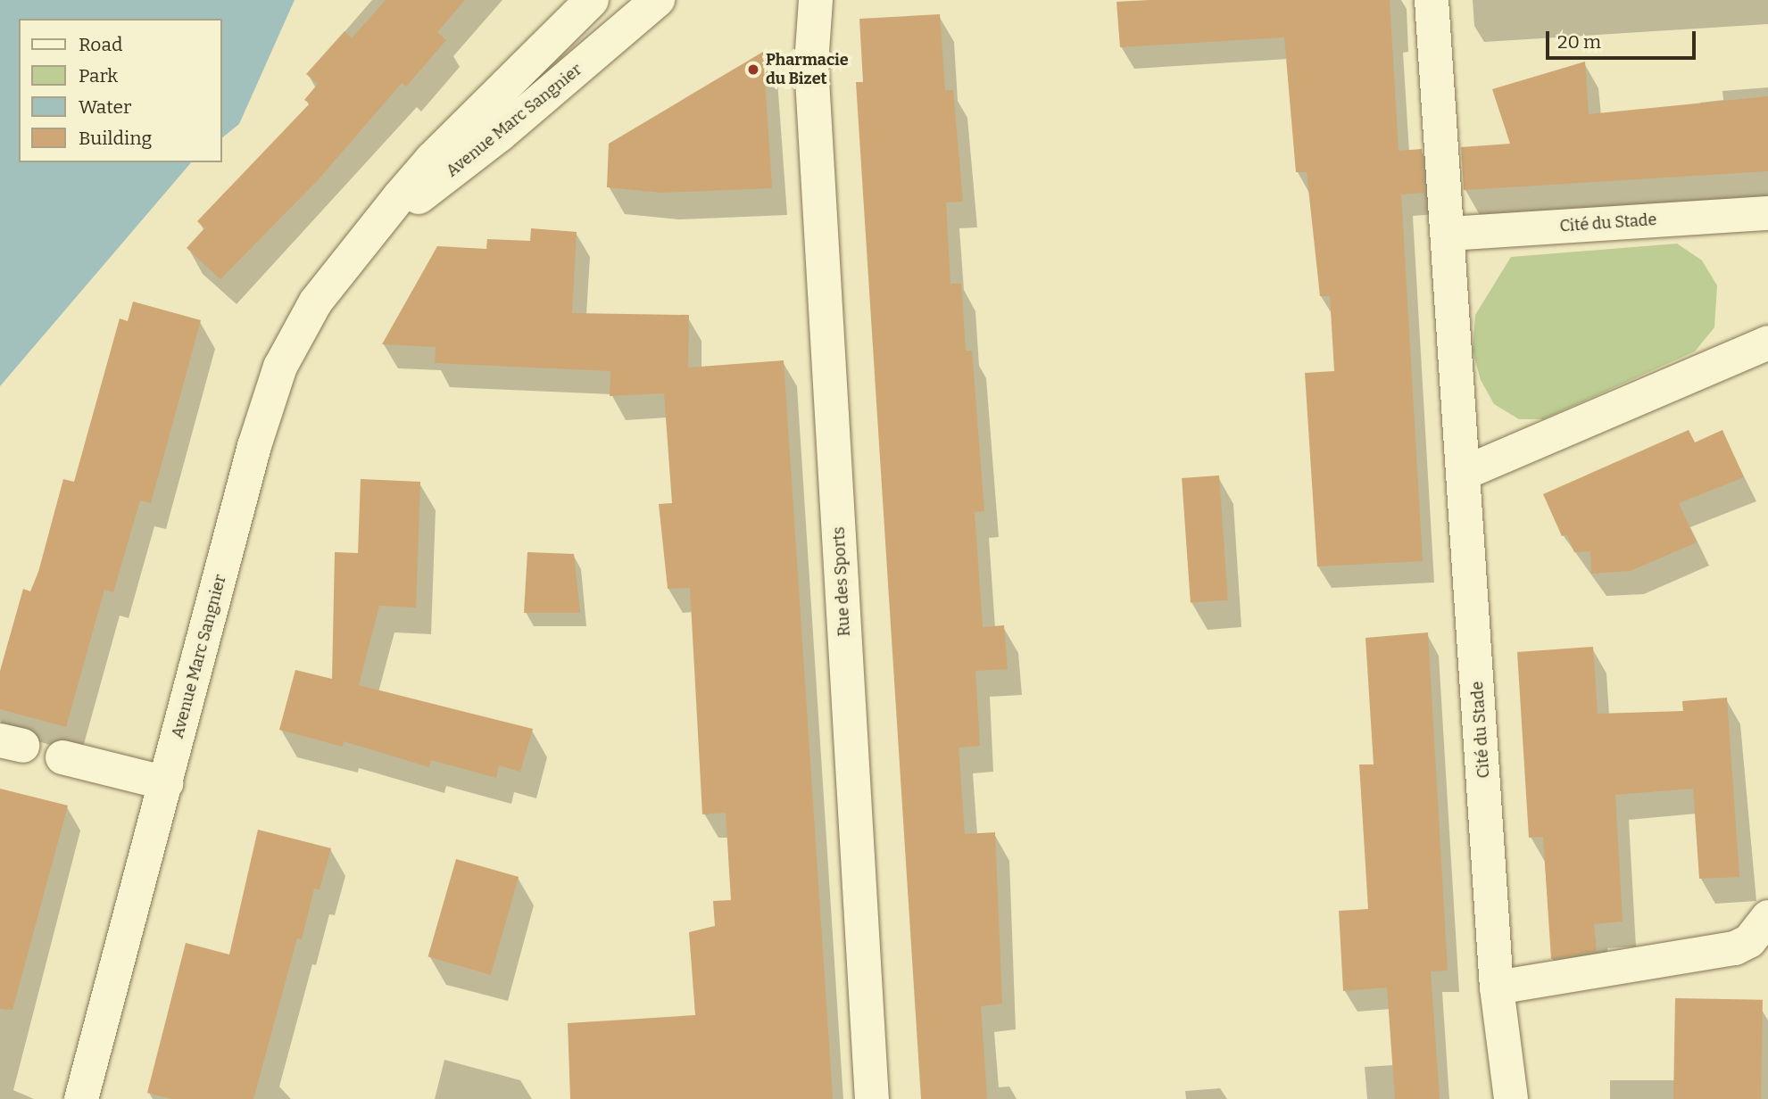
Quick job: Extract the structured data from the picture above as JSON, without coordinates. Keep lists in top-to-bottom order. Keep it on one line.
{"streets":{"street":["Avenue Marc Sangnier","Cité du Stade","Rue des Sports"]},"places":["Pharmacie du Bizet"],"legend":["Road","Park","Water","Building"],"scale_bar":"20 m"}
